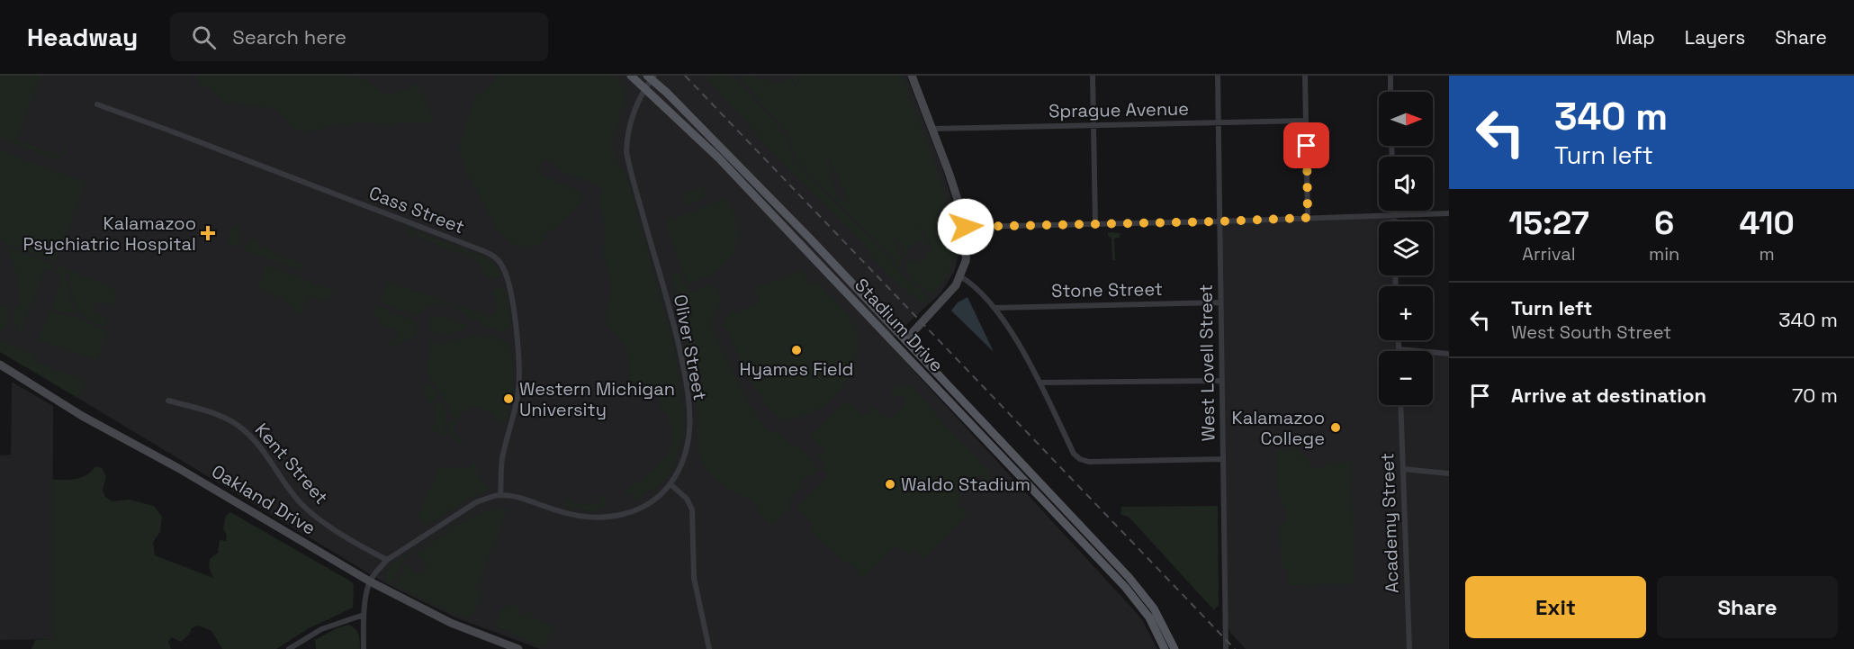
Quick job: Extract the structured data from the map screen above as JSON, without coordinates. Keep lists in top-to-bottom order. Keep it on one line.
{"streets":{"main road":["Stadium Drive","Oakland Drive"],"street":["Sprague Avenue","Cass Street","Stone Street","Oliver Street","West Lovell Street","Kent Street","Academy Street"]},"crossings":[["Sprague Avenue","West Lovell Street"],["Cass Street","Oliver Street"],["Stone Street","West Lovell Street"],["Stadium Drive","Oliver Street"],["Oliver Street","Kent Street"],["Oliver Street","Oakland Drive"]],"places":{"health":["Kalamazoo Psychiatric Hospital"],"other":["Hyames Field","Western Michigan University","Kalamazoo College","Waldo Stadium"]},"north":"right","page":{"header":"Headway","search":"Search here","nav":["Map","Layers","Share"],"turn":["340 m","Turn left"],"map_buttons":["+","−"],"eta":["15:27","Arrival","6","min","410","m"],"list":[{"name":"Turn left","note":"West South Street","value":"340 m"},{"name":"Arrive at destination","value":"70 m"}],"buttons":["Exit","Share"]}}
